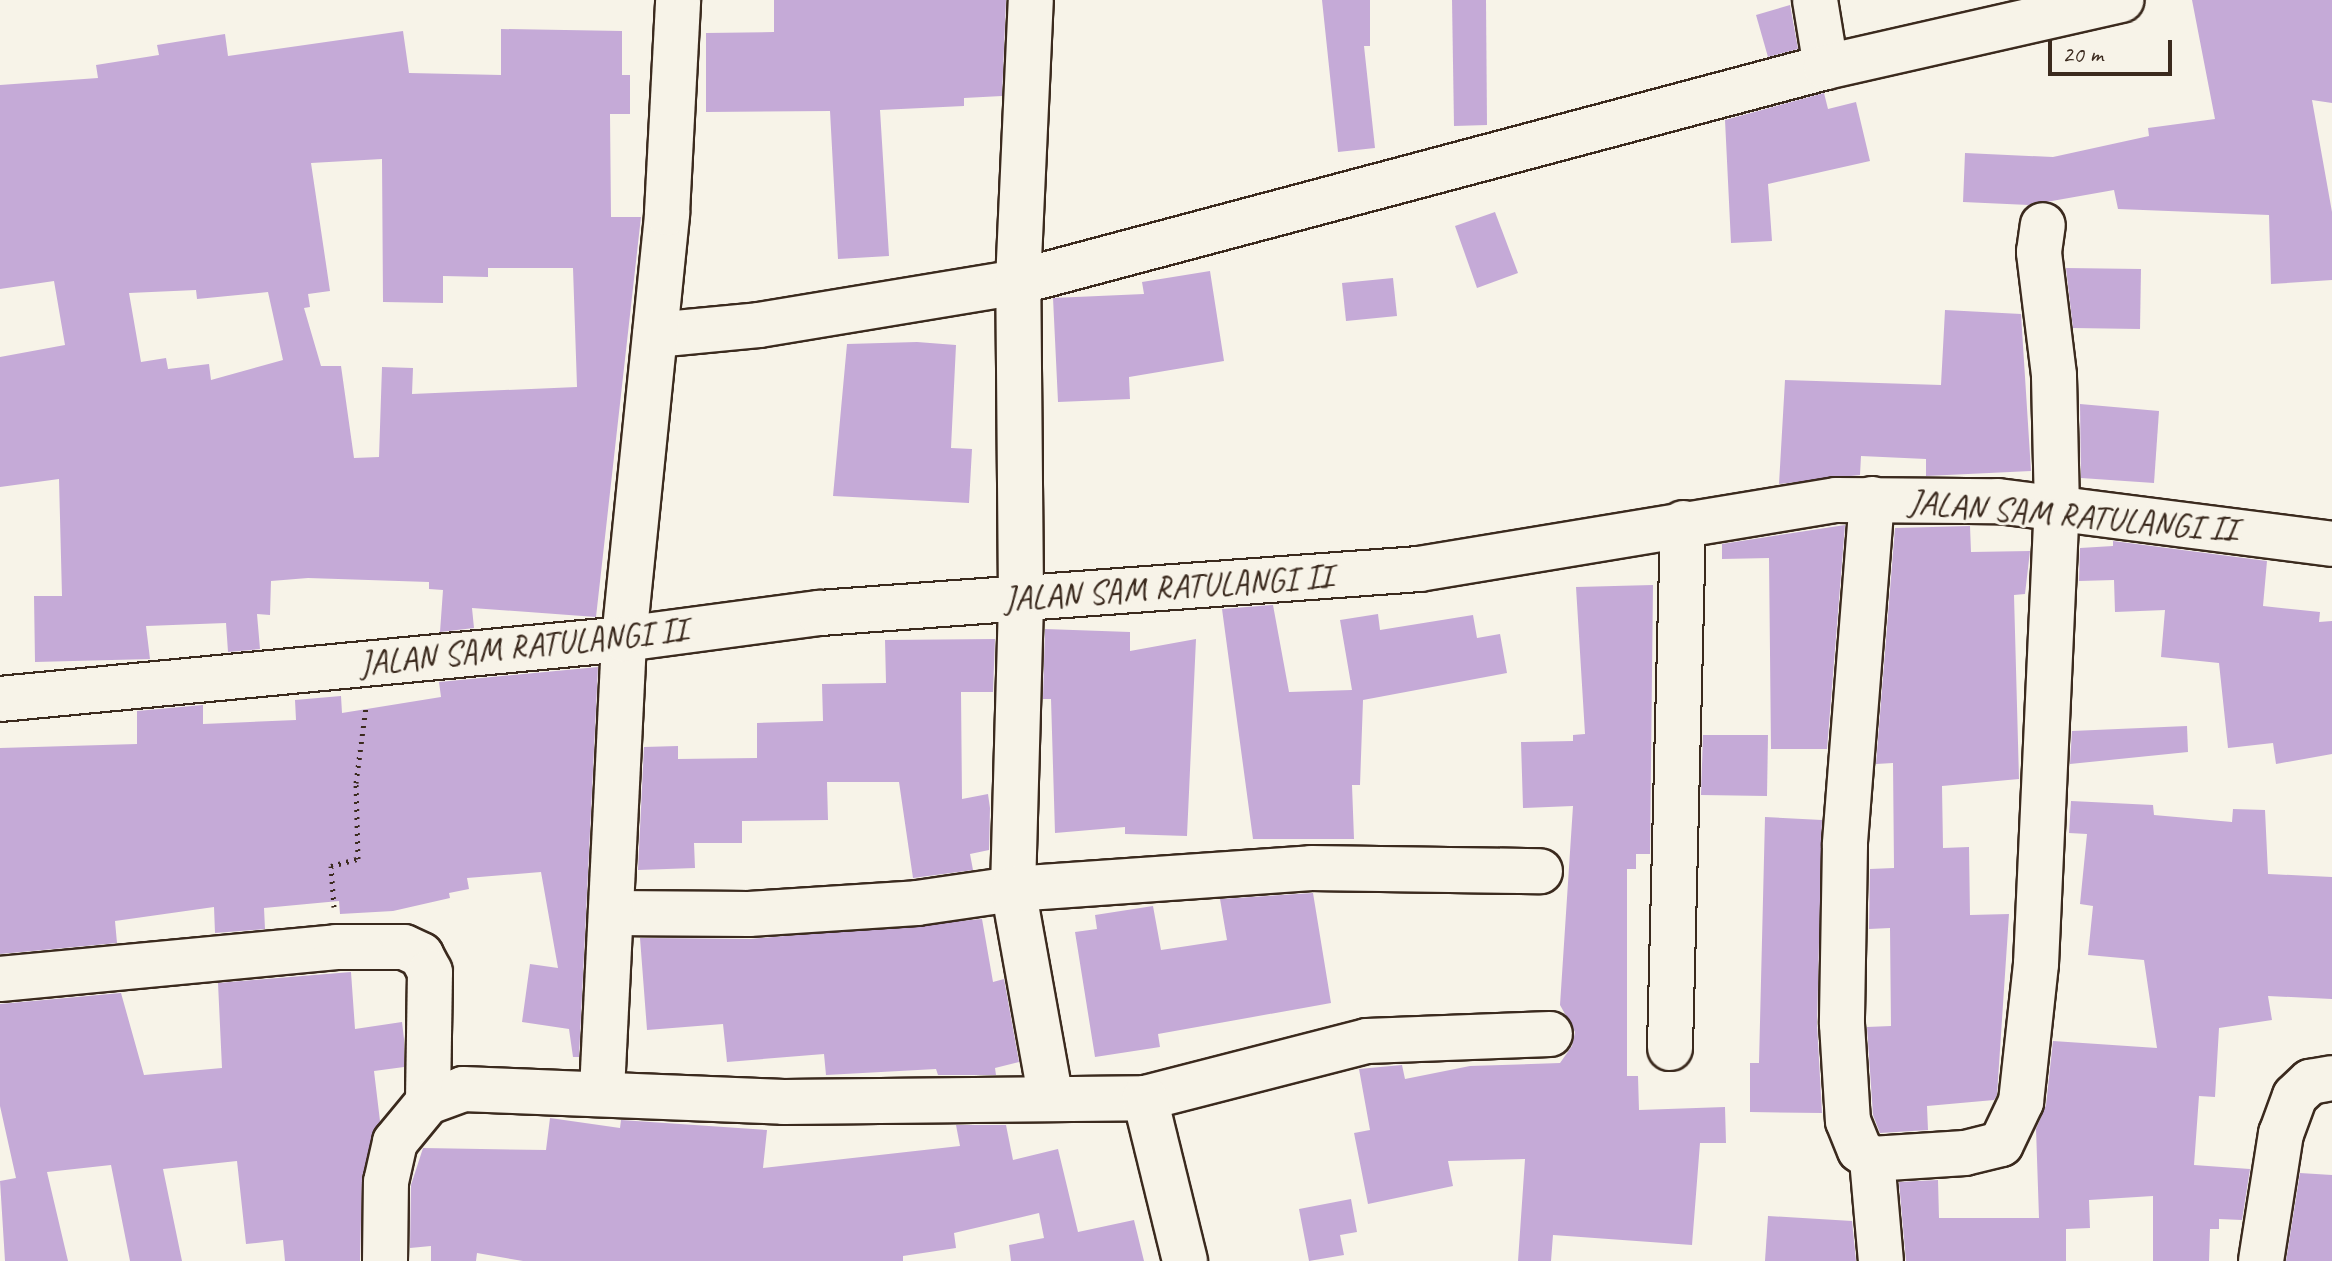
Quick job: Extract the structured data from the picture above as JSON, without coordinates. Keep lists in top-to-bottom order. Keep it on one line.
{"streets":{"street":["JALAN SAM RATULANGI II"]},"scale_bar":"20 m"}
